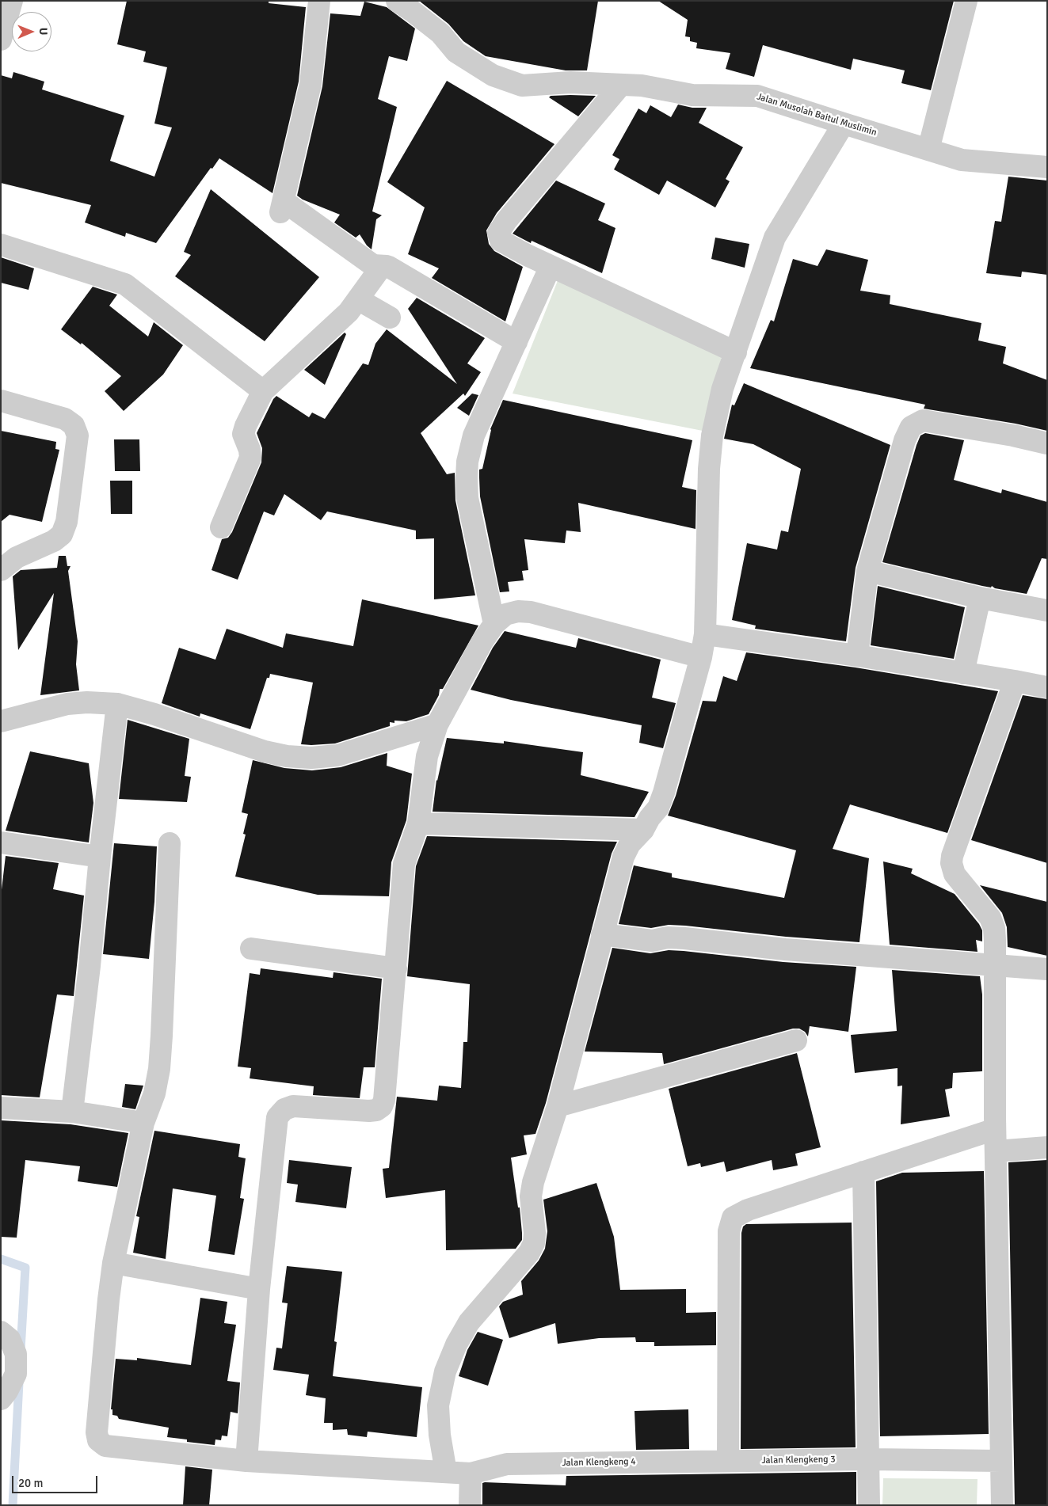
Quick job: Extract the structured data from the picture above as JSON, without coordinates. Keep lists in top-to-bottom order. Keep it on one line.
{"streets":{"street":["Jalan Musolah Baitul Muslimin","Jalan Klengkeng 3","Jalan Klengkeng 4"]},"crossings":[["Jalan Klengkeng 3","Jalan Klengkeng 4"]],"scale_bar":"20 m","north":"right"}
